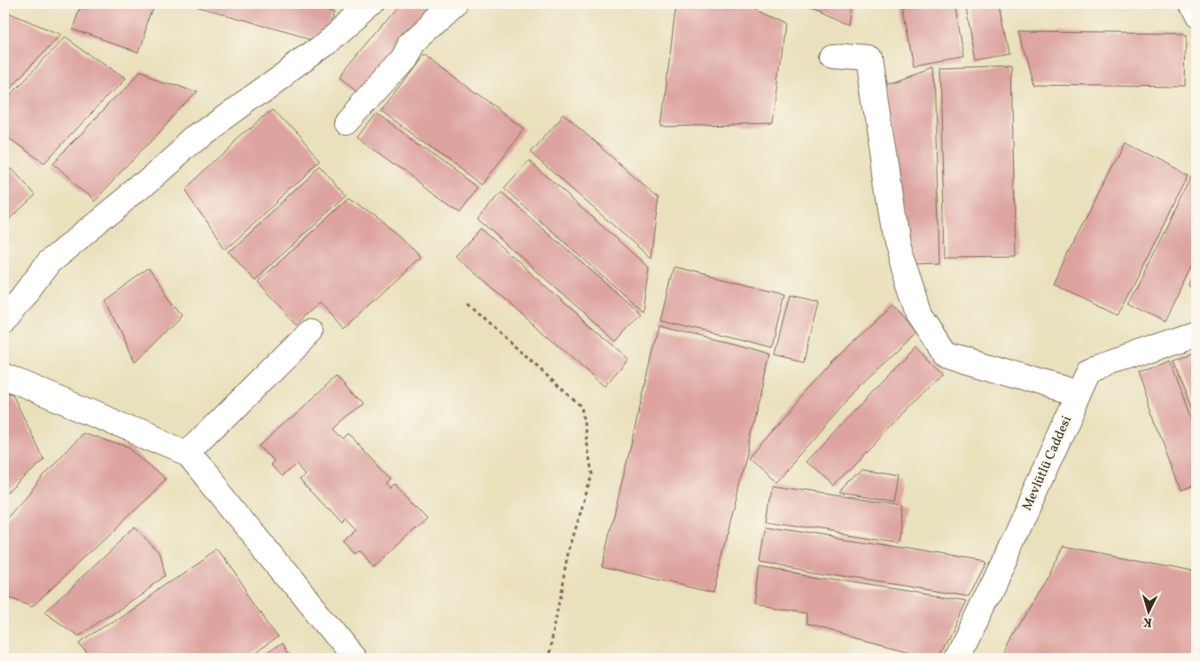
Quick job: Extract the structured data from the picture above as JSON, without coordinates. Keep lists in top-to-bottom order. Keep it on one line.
{"streets":{"street":["Mevlütlü Caddesi"]},"north":"bottom"}
